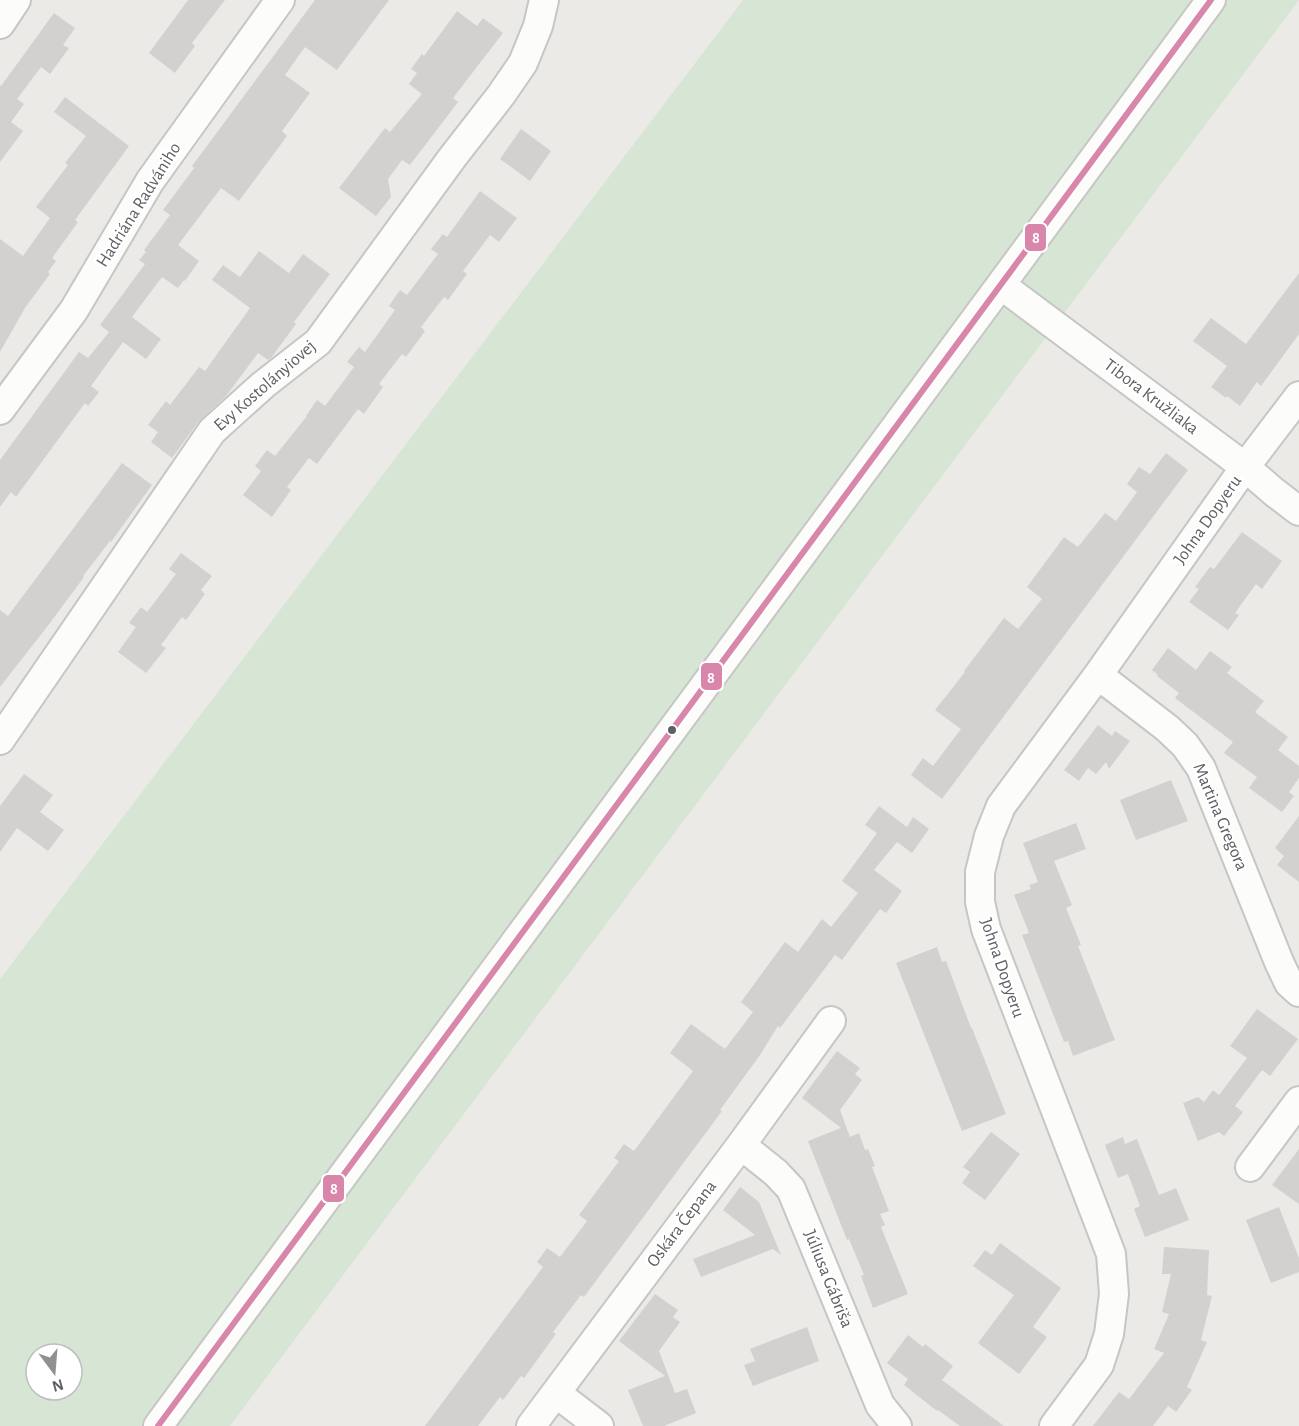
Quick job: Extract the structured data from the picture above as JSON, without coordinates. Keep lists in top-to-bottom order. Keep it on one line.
{"streets":{"street":["Hadriána Radvániho","Evy Kostolányiovej","Tibora Kružliaka","Johna Dopyeru","Martina Gregora","Oskára Čepana","Júliusa Gábriša"]},"crossings":[["Tibora Kružliaka","Johna Dopyeru"],["Johna Dopyeru","Martina Gregora"],["Oskára Čepana","Júliusa Gábriša"]],"lines":["transit line 8"],"north":"bottom"}
